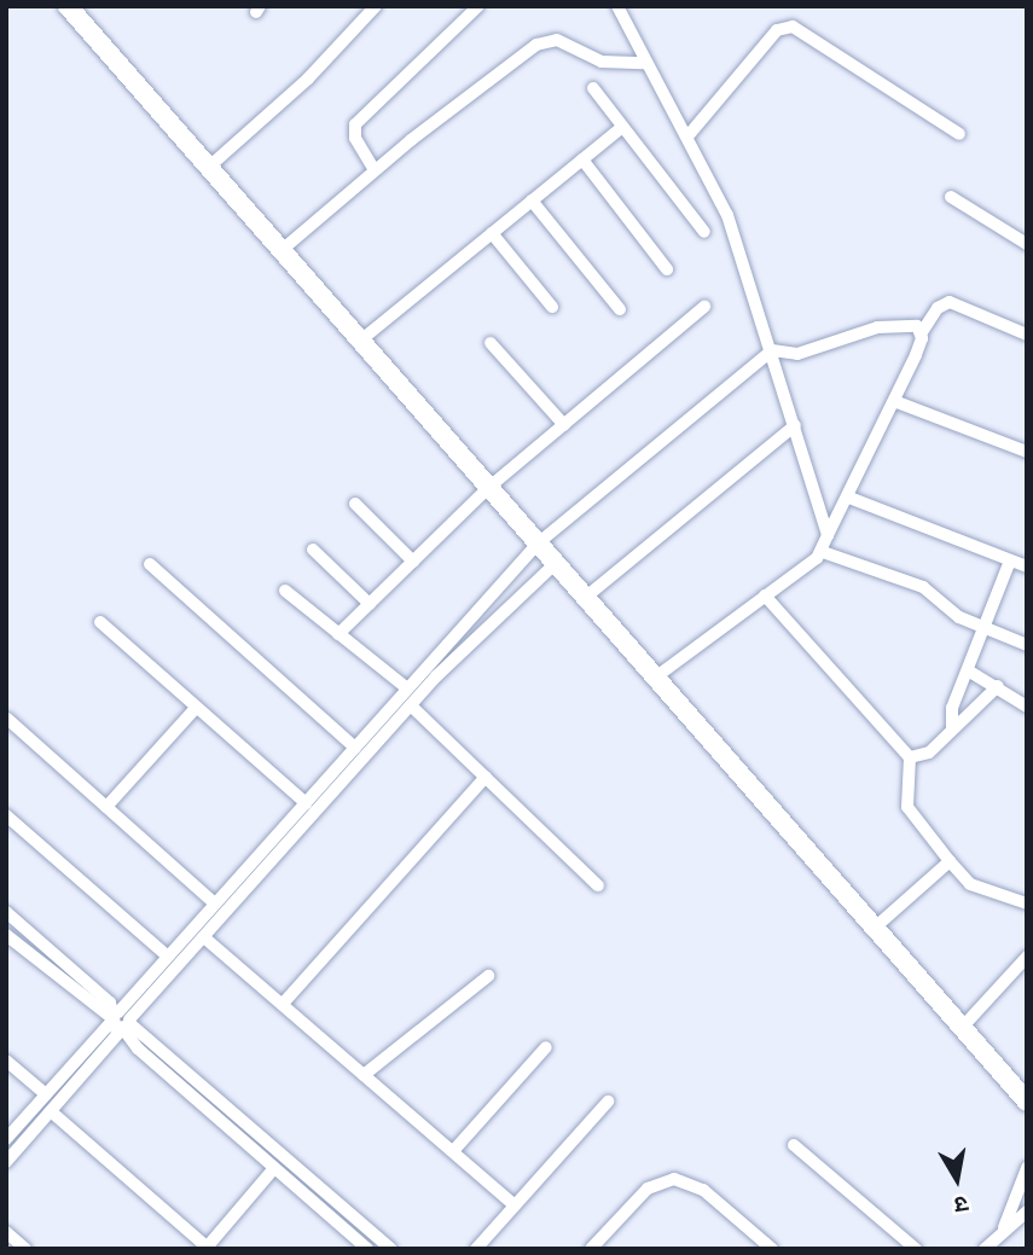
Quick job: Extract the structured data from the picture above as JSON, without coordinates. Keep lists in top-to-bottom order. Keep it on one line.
{"north":"bottom"}
